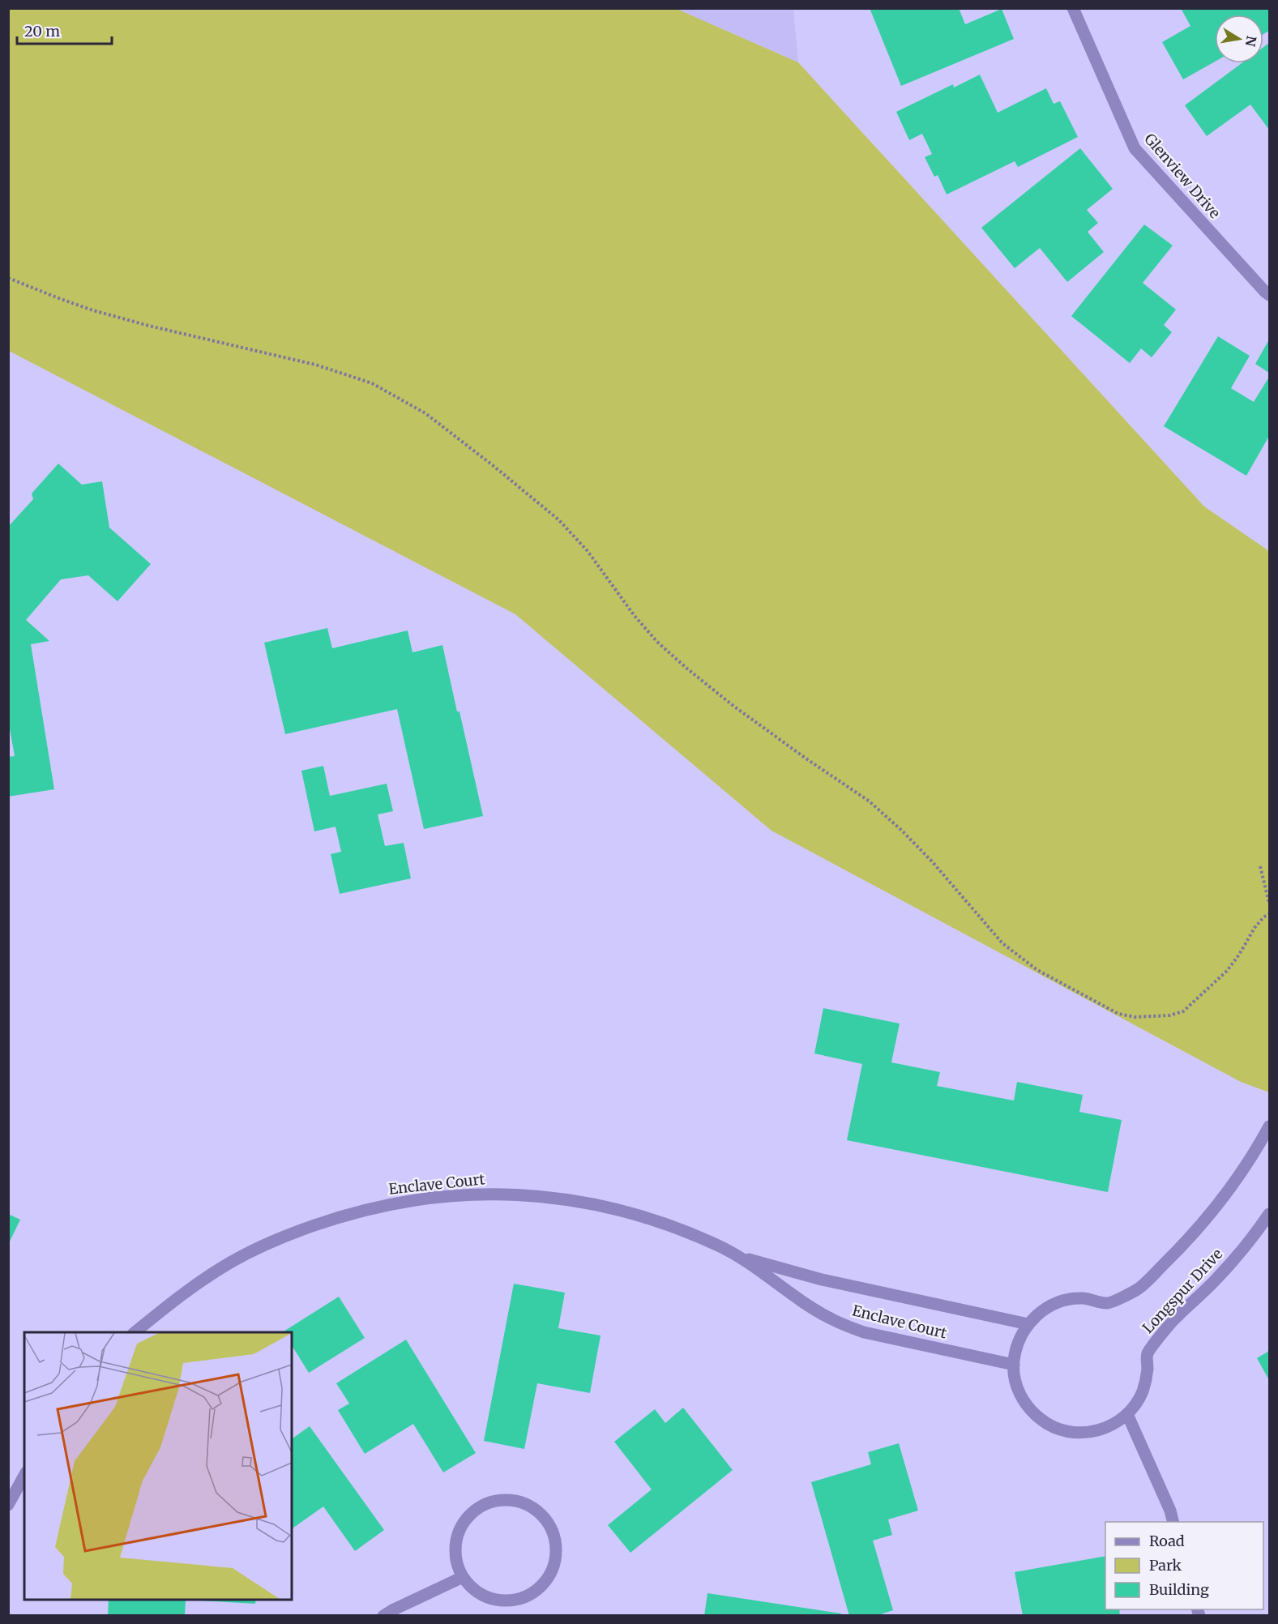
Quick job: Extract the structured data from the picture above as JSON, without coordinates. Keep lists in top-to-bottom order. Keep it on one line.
{"streets":{"street":["Glenview Drive","Enclave Court","Longspur Drive"]},"crossings":[["Enclave Court","Longspur Drive"]],"legend":["Road","Park","Building"],"scale_bar":"20 m","north":"right"}
